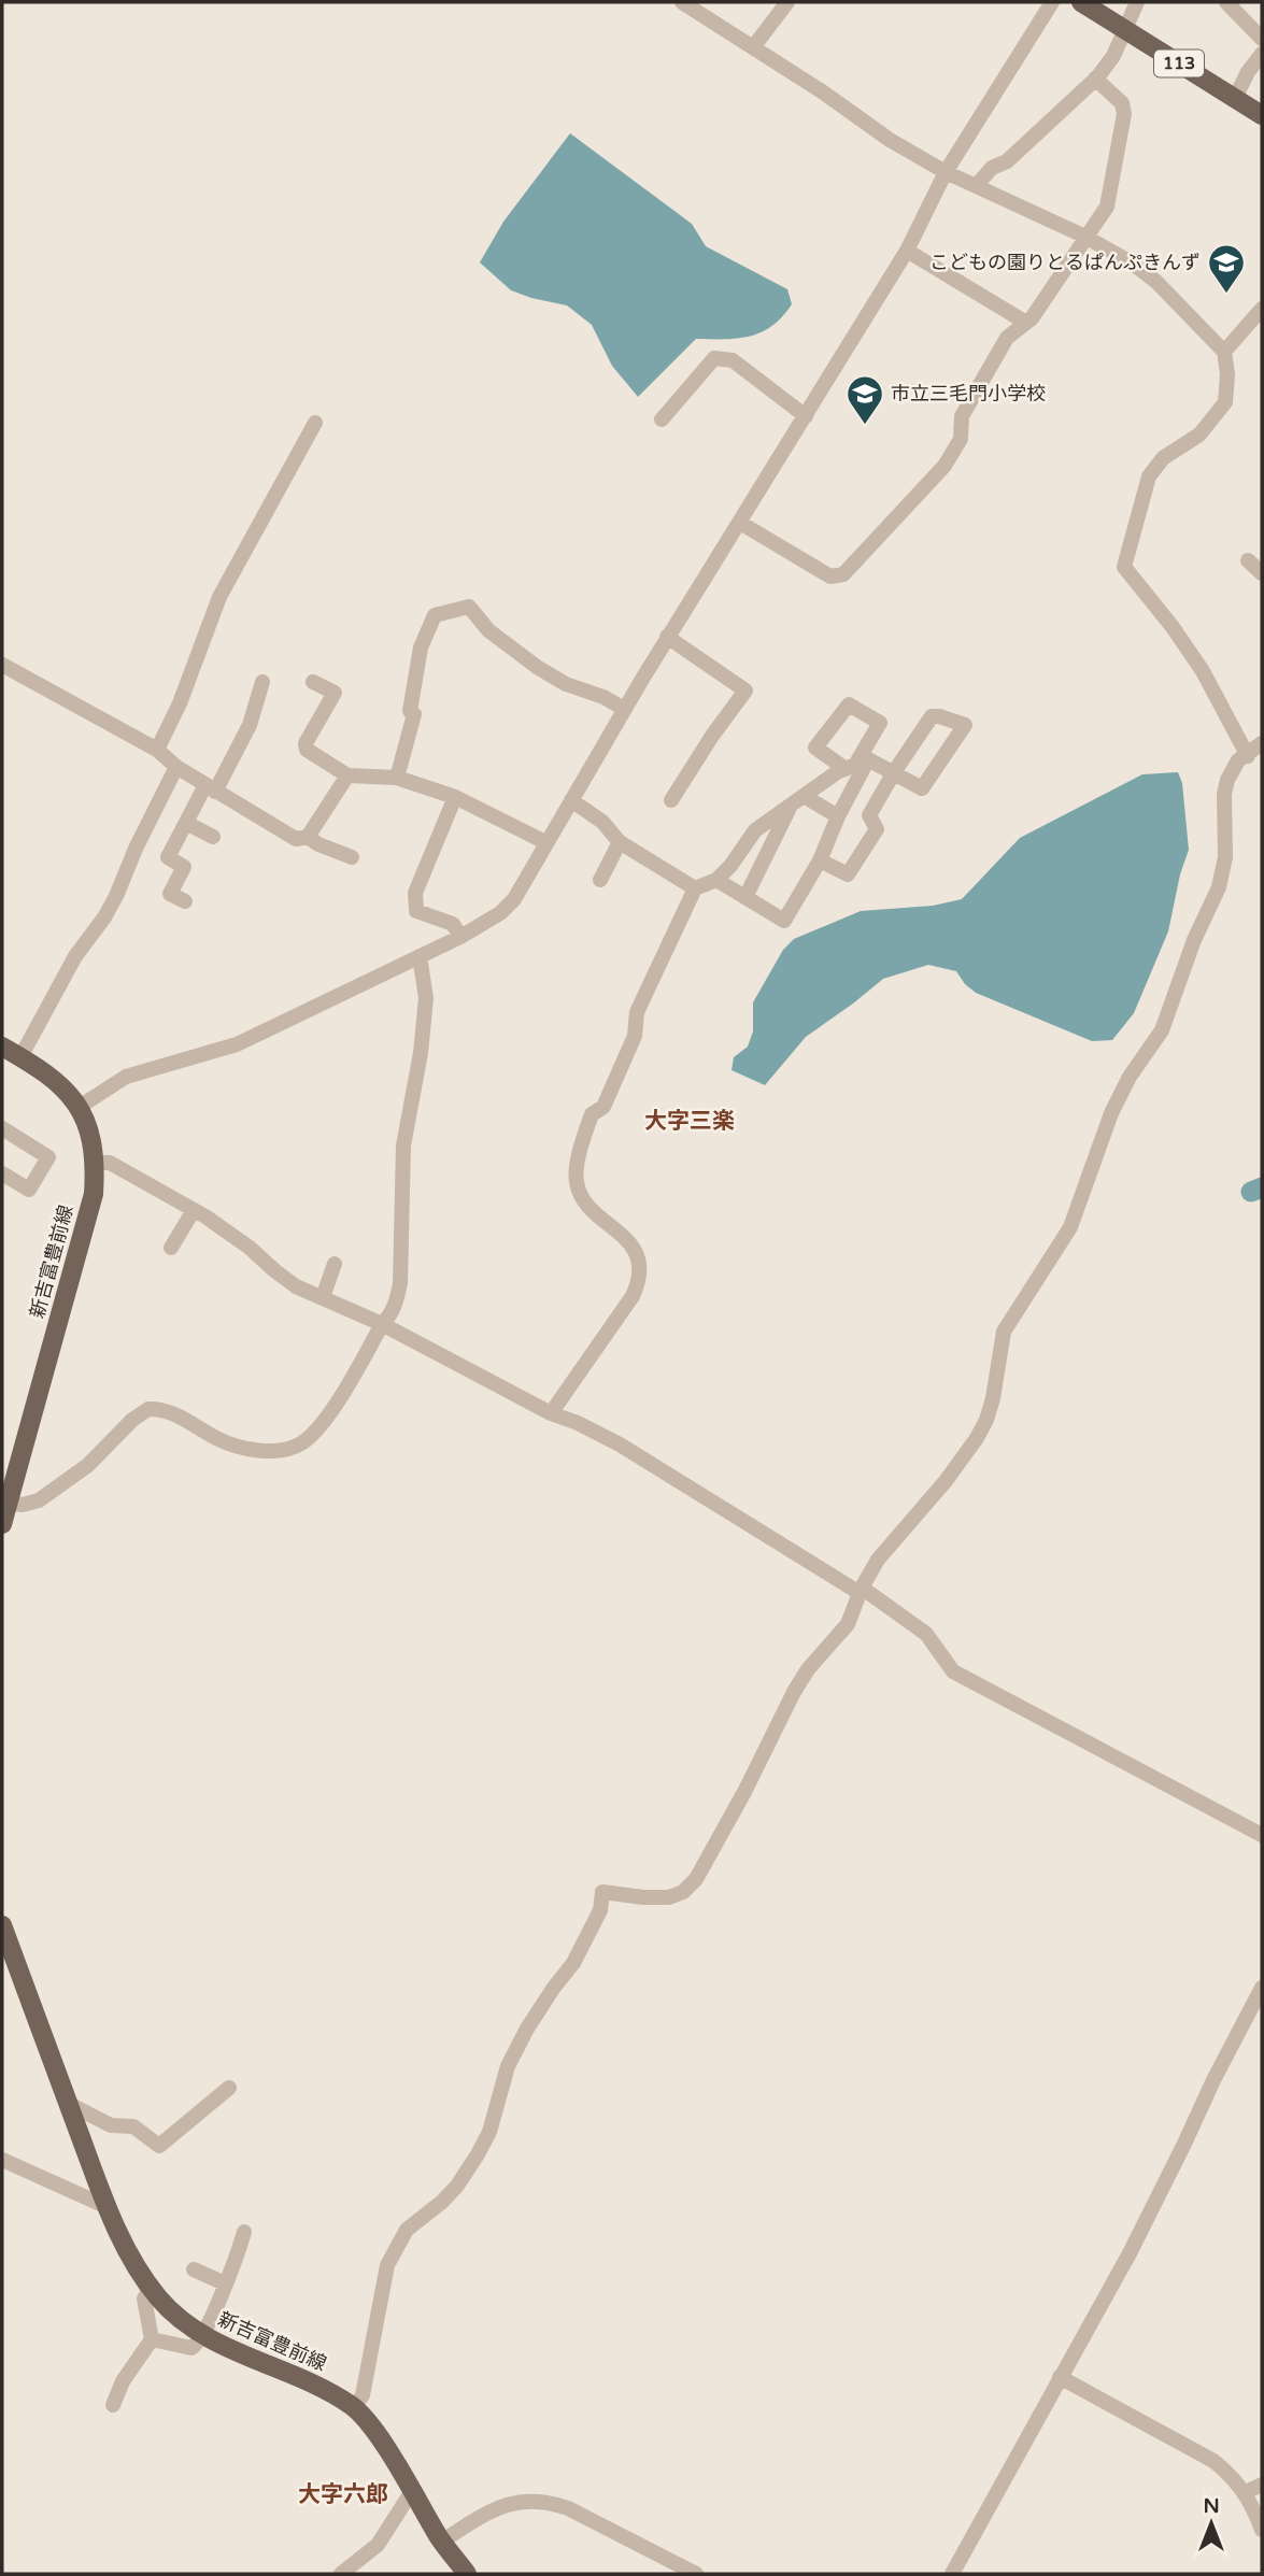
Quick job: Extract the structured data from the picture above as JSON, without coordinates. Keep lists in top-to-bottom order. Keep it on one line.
{"streets":{"main road":["113","新吉富豊前線"]},"districts":["大字三楽","大字六郎"],"places":{"school or university":["こどもの園りとるぱんぷきんず","市立三毛門小学校"]},"north":"top"}
